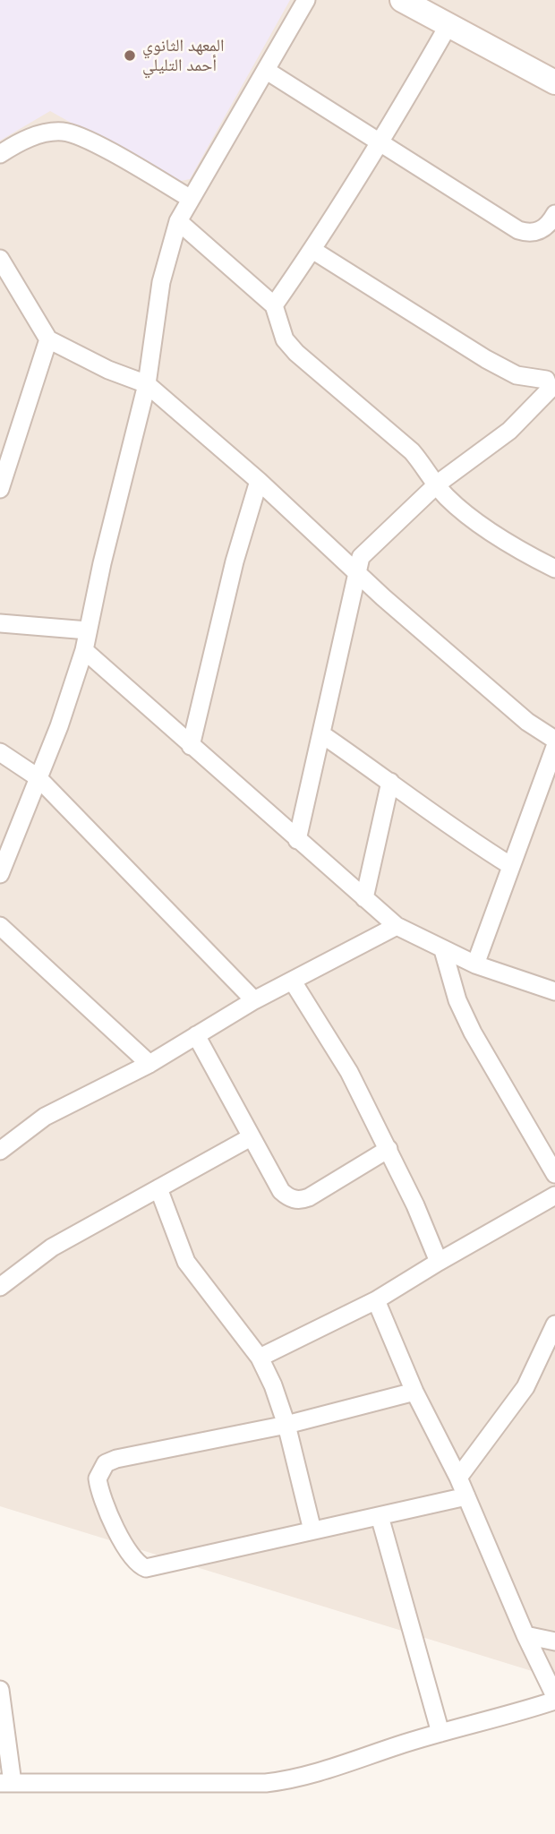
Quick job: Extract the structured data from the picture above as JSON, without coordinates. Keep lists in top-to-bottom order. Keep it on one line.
{"places":["المعهد الثانوي أحمد التليلي"]}
